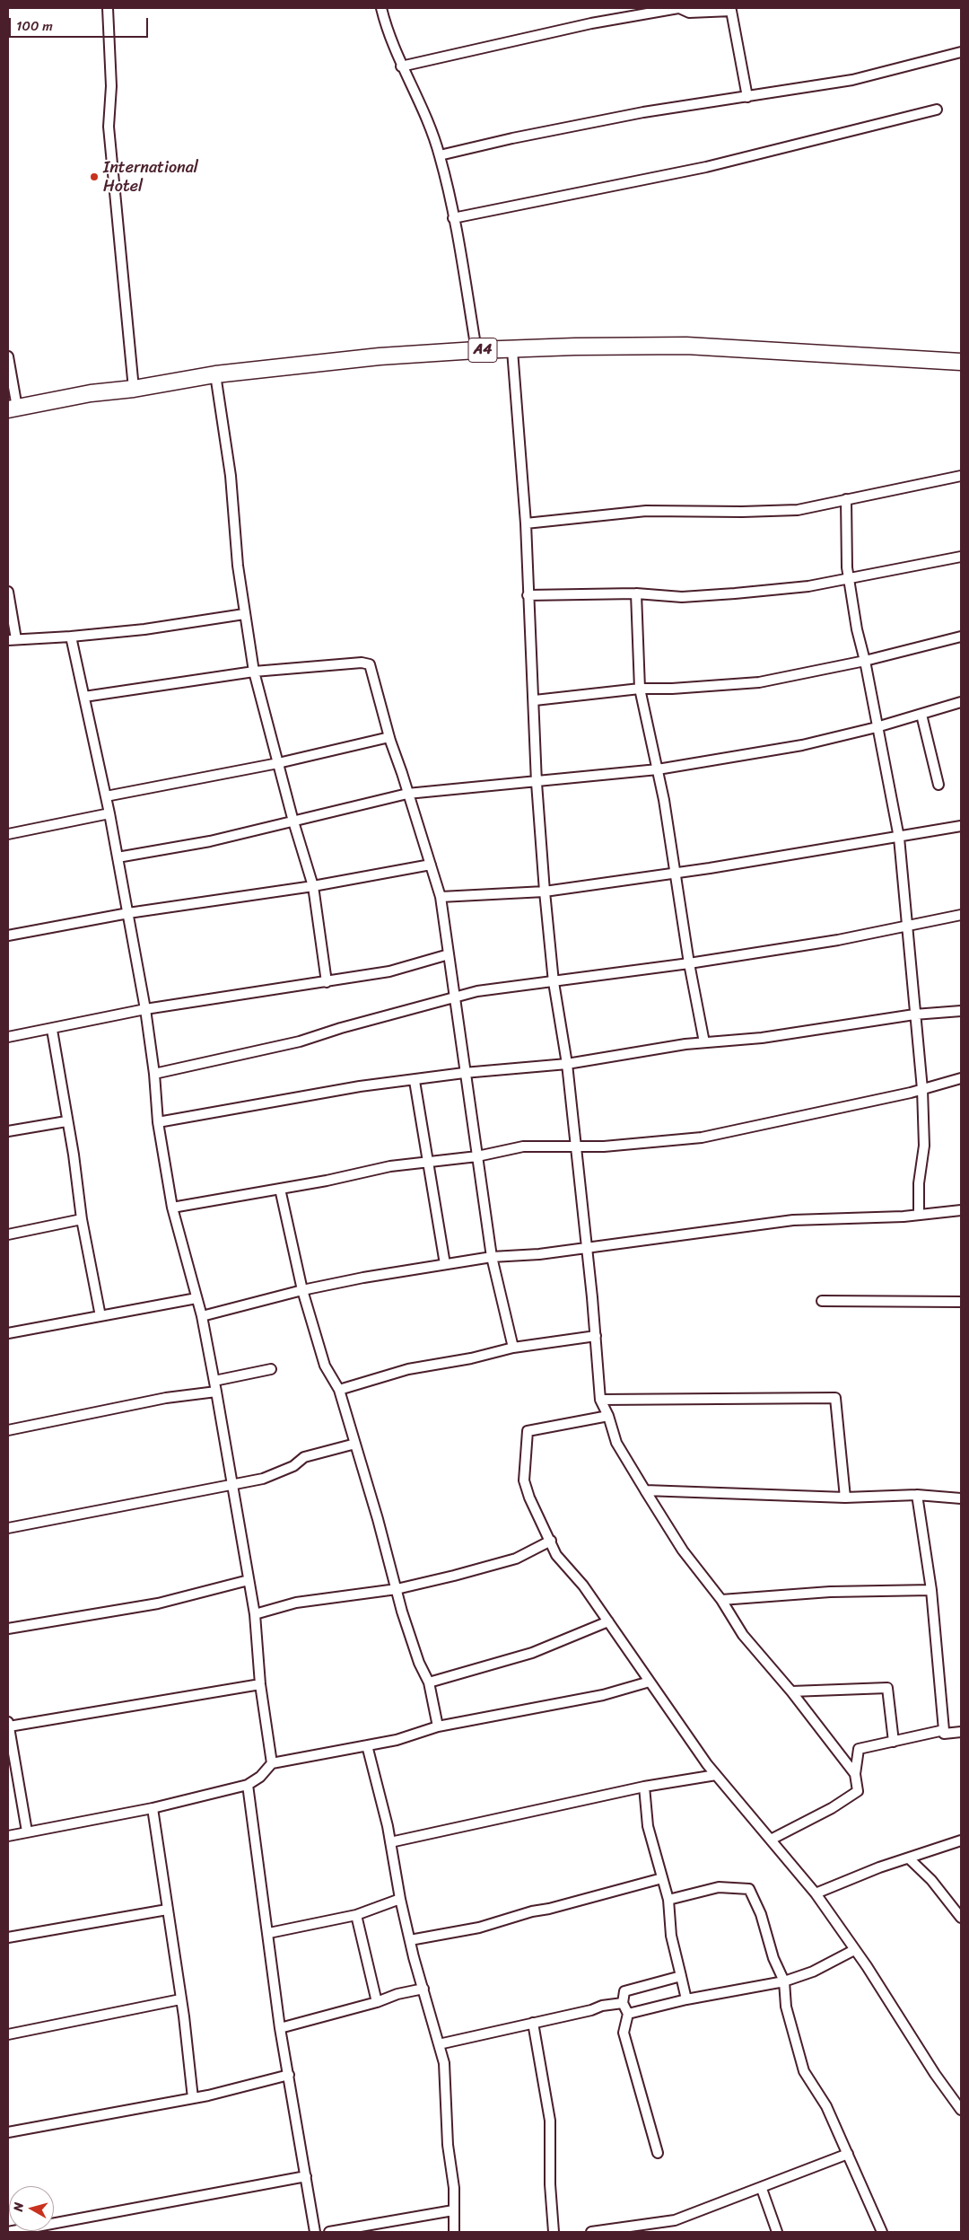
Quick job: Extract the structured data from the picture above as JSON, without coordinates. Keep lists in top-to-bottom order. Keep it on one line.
{"streets":{"highway":["A4"]},"places":["International Hotel"],"scale_bar":"100 m","north":"left"}
